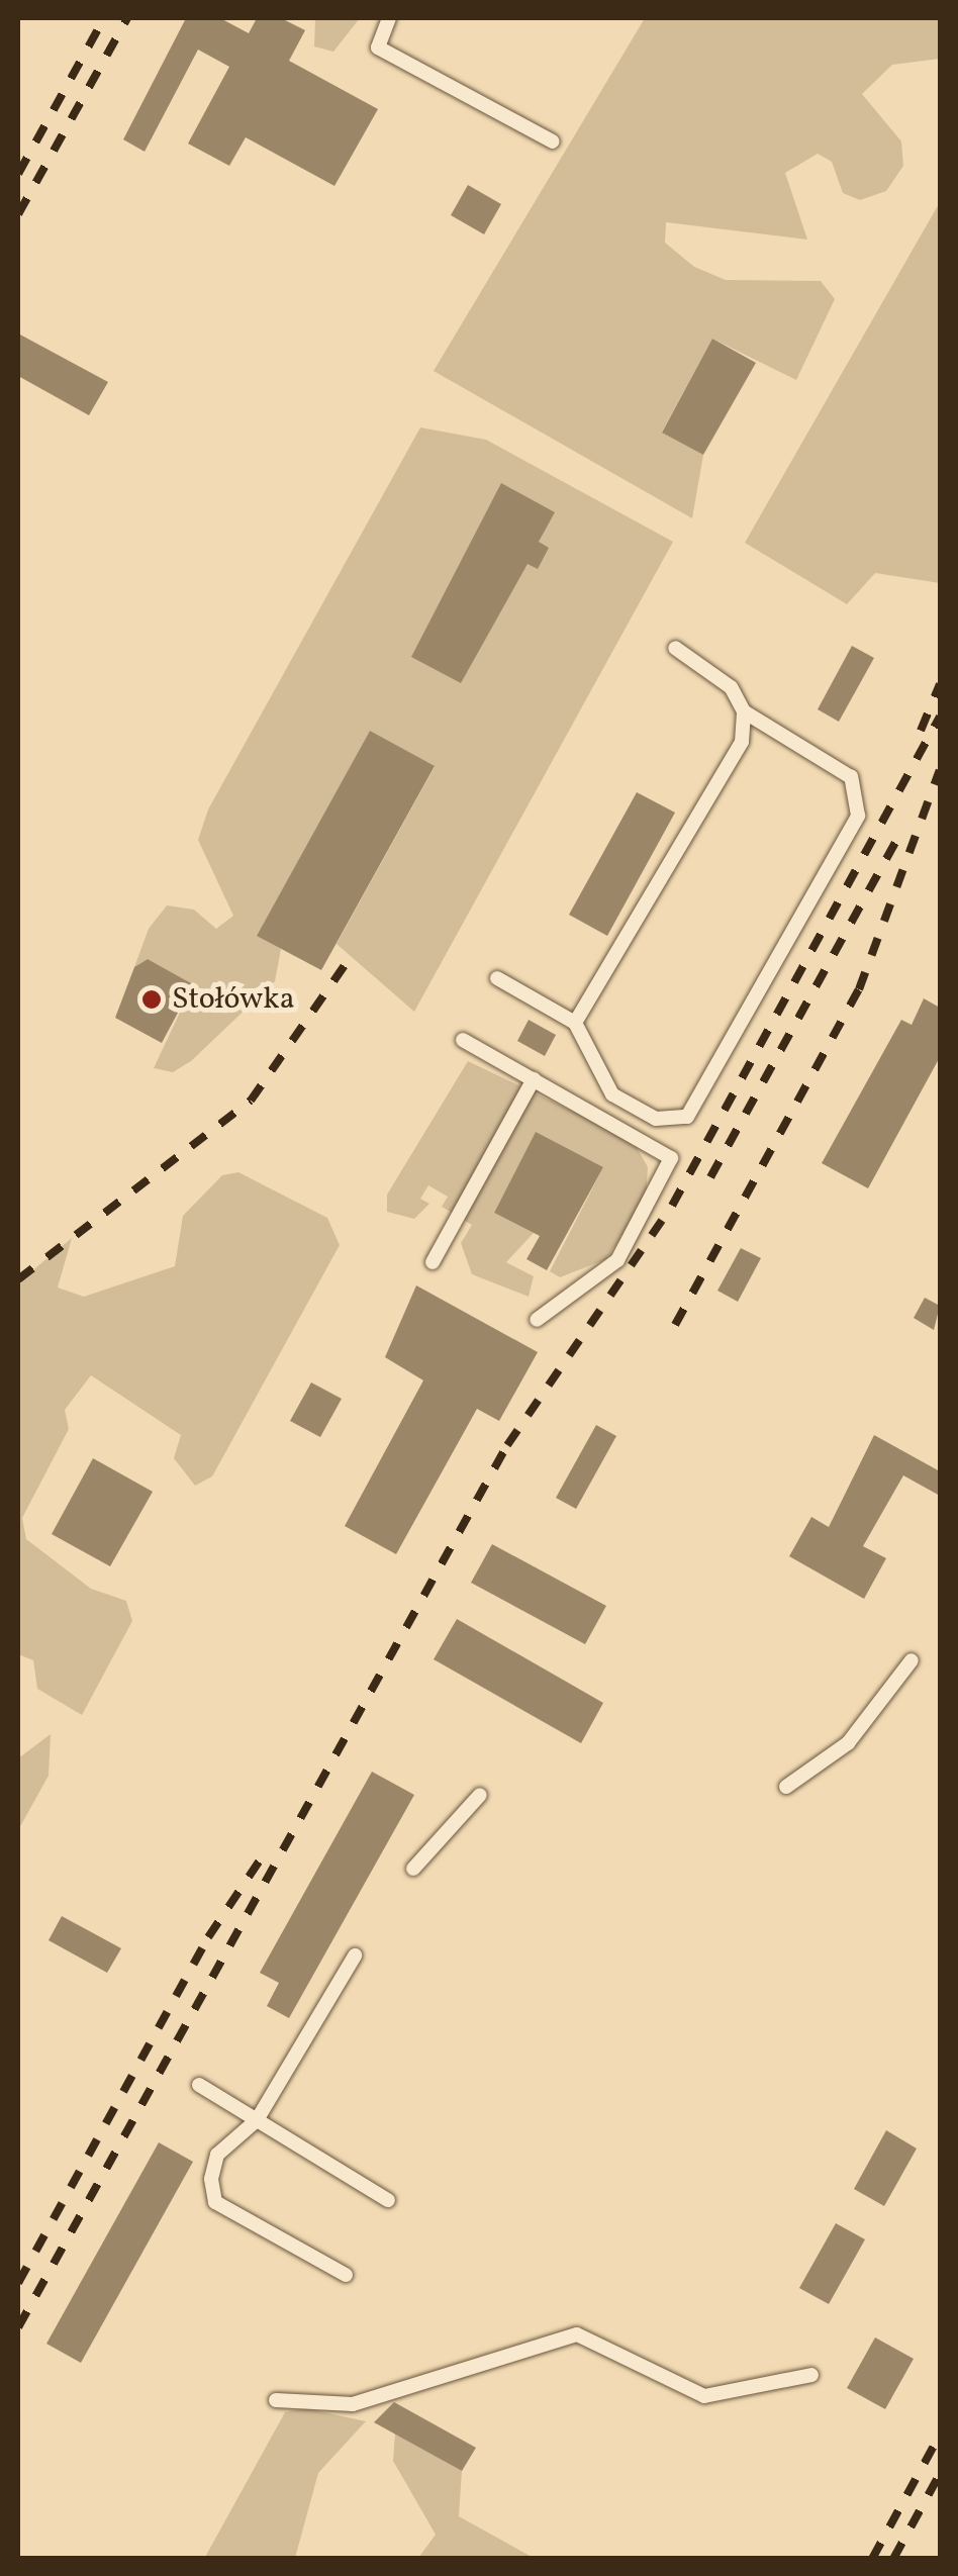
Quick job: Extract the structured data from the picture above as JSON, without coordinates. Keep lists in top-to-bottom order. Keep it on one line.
{"places":["Stołówka"]}
